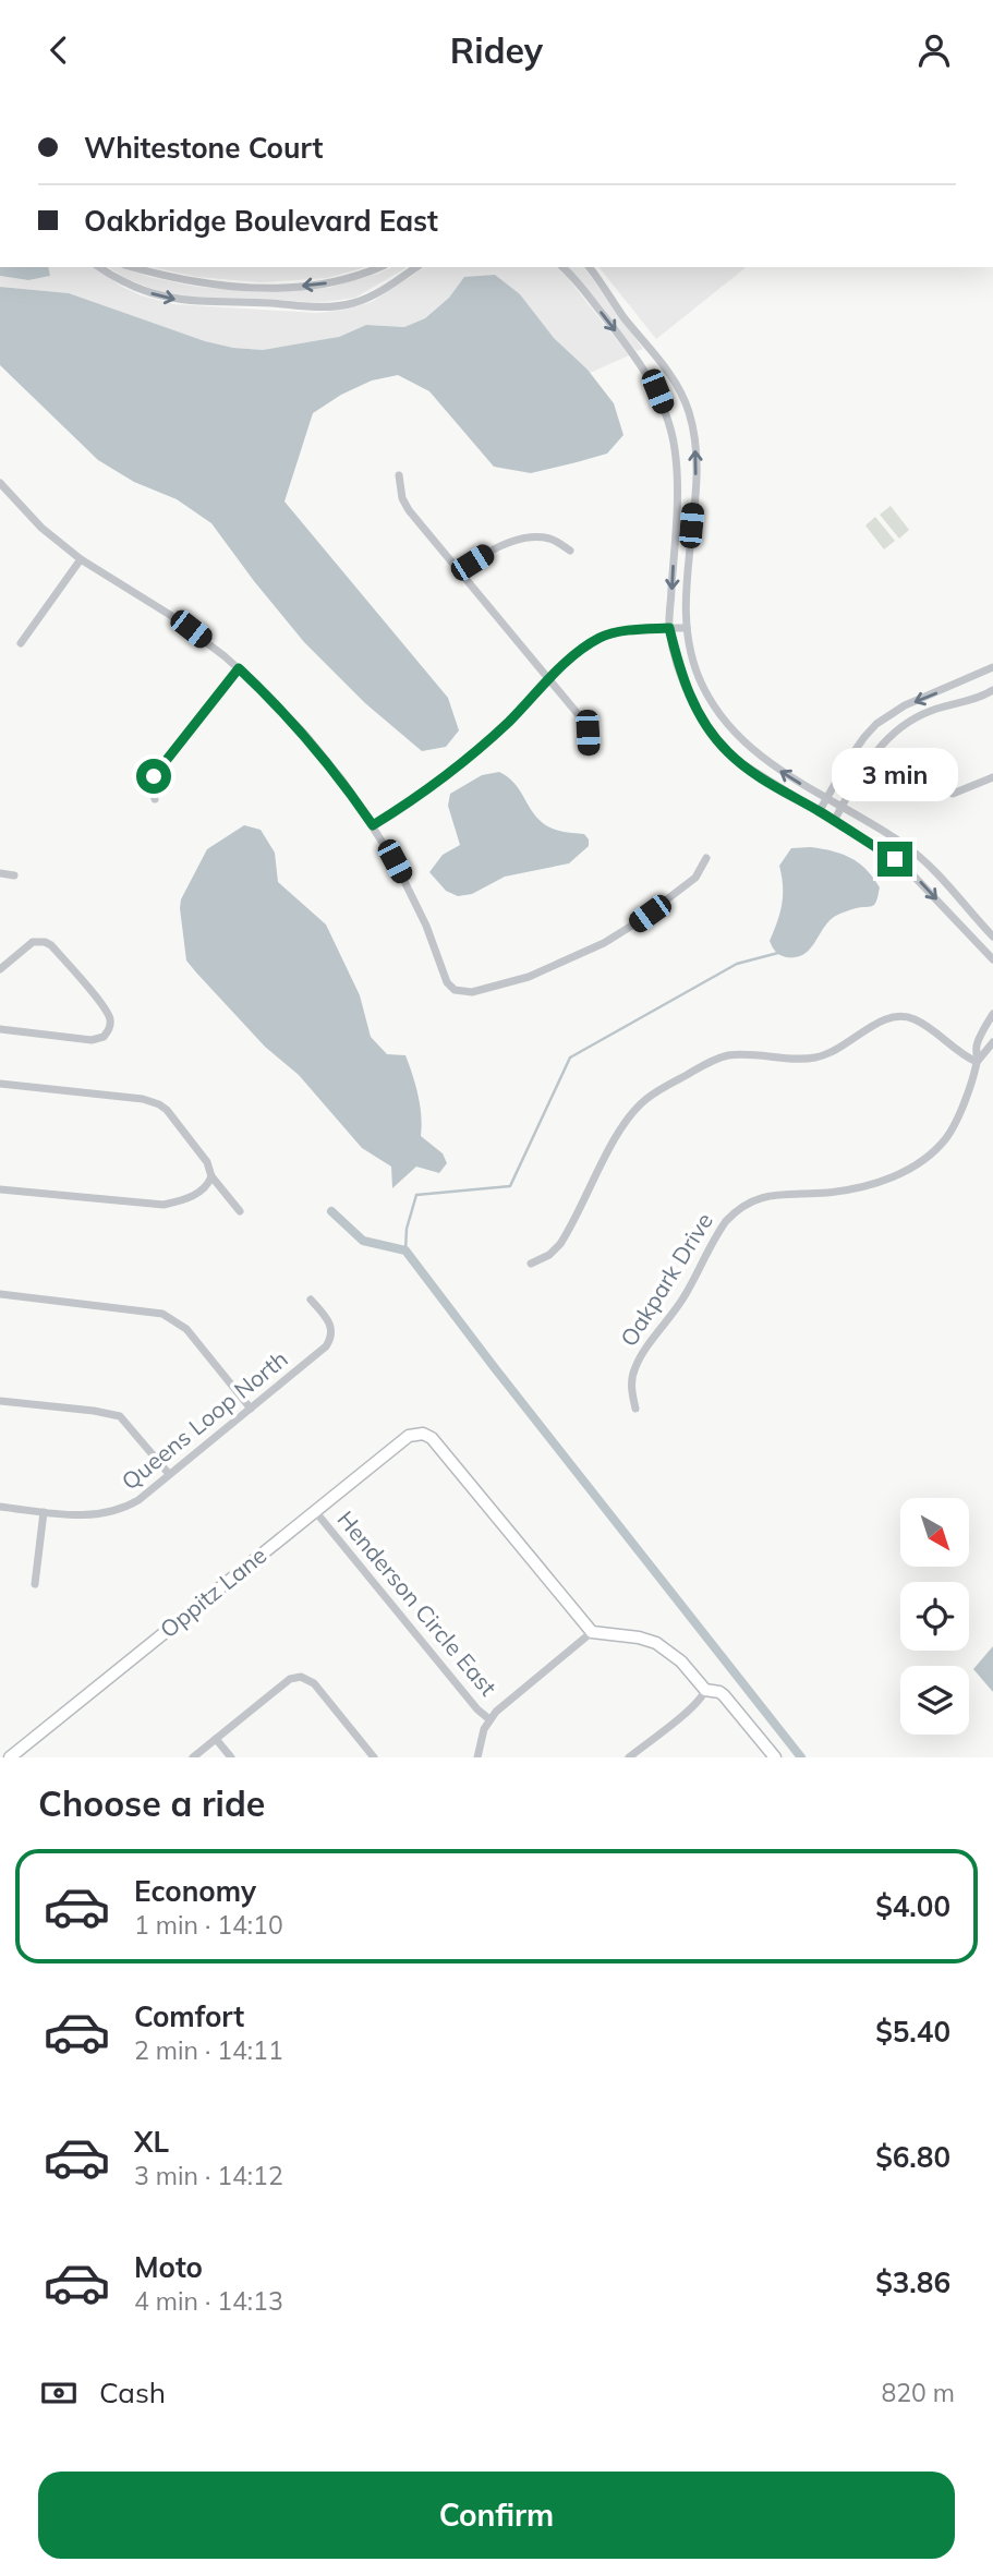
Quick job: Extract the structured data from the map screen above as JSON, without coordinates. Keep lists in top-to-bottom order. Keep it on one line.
{"streets":{"street":["Oakpark Drive","Queens Loop North","Oppitz Lane","Henderson Circle East"]},"crossings":[["Oppitz Lane","Henderson Circle East"]],"north":"bottom right","page":{"header":"Ridey","banner":["Whitestone Court","Oakbridge Boulevard East"],"bubble":"3 min","heading":"Choose a ride","list":[{"name":"Economy","note":"1 min · 14:10","value":"$4.00"},{"name":"Comfort","note":"2 min · 14:11","value":"$5.40"},{"name":"XL","note":"3 min · 14:12","value":"$6.80"},{"name":"Moto","note":"4 min · 14:13","value":"$3.86"}],"pay":["Cash","820 m"],"buttons":"Confirm"}}
